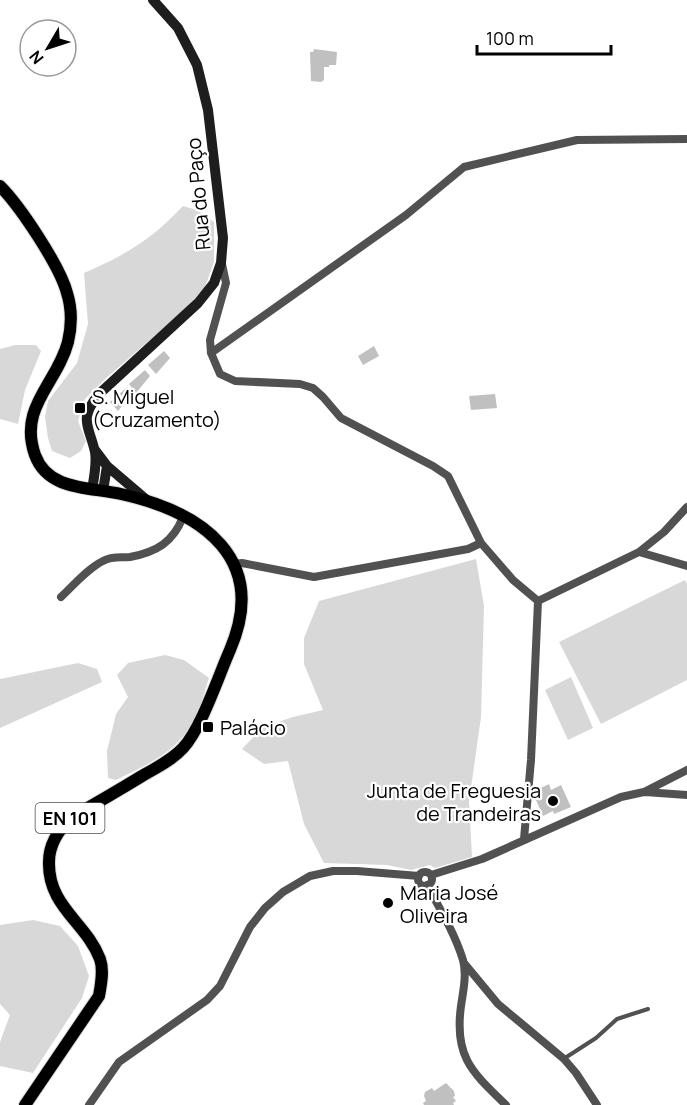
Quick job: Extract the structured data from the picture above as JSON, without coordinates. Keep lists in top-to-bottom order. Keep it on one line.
{"streets":{"main road":["EN 101"],"street":["Rua do Paço"]},"crossings":[["Rua do Paço","EN 101"]],"places":{"transit":["S. Miguel (Cruzamento)","Palácio"],"other":["Junta de Freguesia de Trandeiras","Maria José Oliveira"]},"scale_bar":"100 m","north":"bottom left"}
